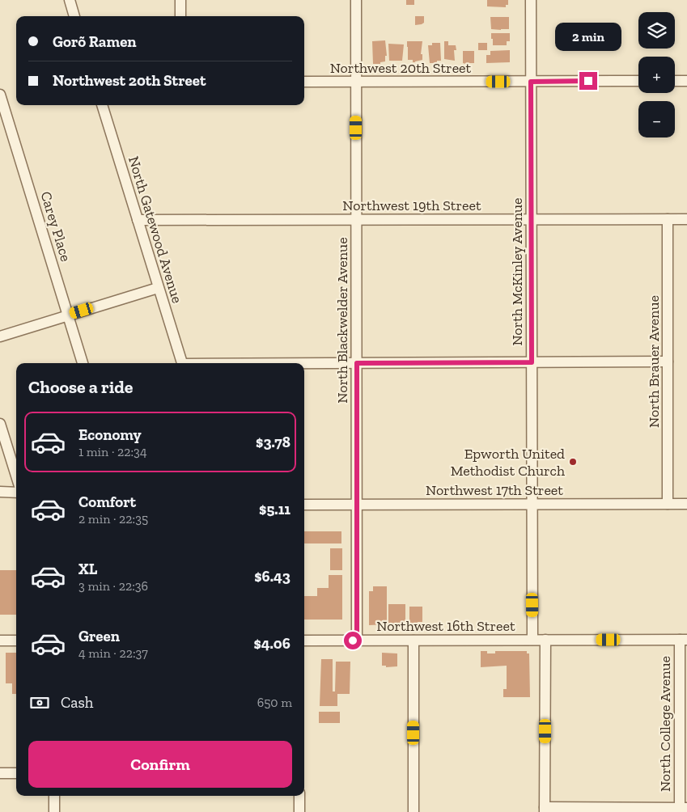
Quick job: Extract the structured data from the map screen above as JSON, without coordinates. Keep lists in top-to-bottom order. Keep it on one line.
{"streets":{"street":["Northwest 20th Street","Northwest 19th Street","Carey Place","North Gatewood Avenue","North McKinley Avenue","North Blackwelder Avenue","North Brauer Avenue","Northwest 17th Street","Northwest 16th Street","North College Avenue"]},"crossings":[["Northwest 20th Street","North McKinley Avenue"],["Northwest 20th Street","North Blackwelder Avenue"],["Northwest 19th Street","North Gatewood Avenue"],["Northwest 19th Street","North McKinley Avenue"],["Northwest 19th Street","North Blackwelder Avenue"],["Northwest 19th Street","North Brauer Avenue"],["North McKinley Avenue","Northwest 17th Street"],["North McKinley Avenue","Northwest 16th Street"],["North Blackwelder Avenue","Northwest 17th Street"],["North Blackwelder Avenue","Northwest 16th Street"],["North Brauer Avenue","Northwest 17th Street"],["Northwest 16th Street","North College Avenue"]],"places":["Epworth United Methodist Church"],"page":{"map_buttons":["+","−"],"banner":["Gorõ Ramen","Northwest 20th Street"],"bubble":"2 min","heading":"Choose a ride","list":[{"name":"Economy","note":"1 min · 22:34","value":"$3.78"},{"name":"Comfort","note":"2 min · 22:35","value":"$5.11"},{"name":"XL","note":"3 min · 22:36","value":"$6.43"},{"name":"Green","note":"4 min · 22:37","value":"$4.06"}],"pay":["Cash","650 m"],"buttons":"Confirm"}}
